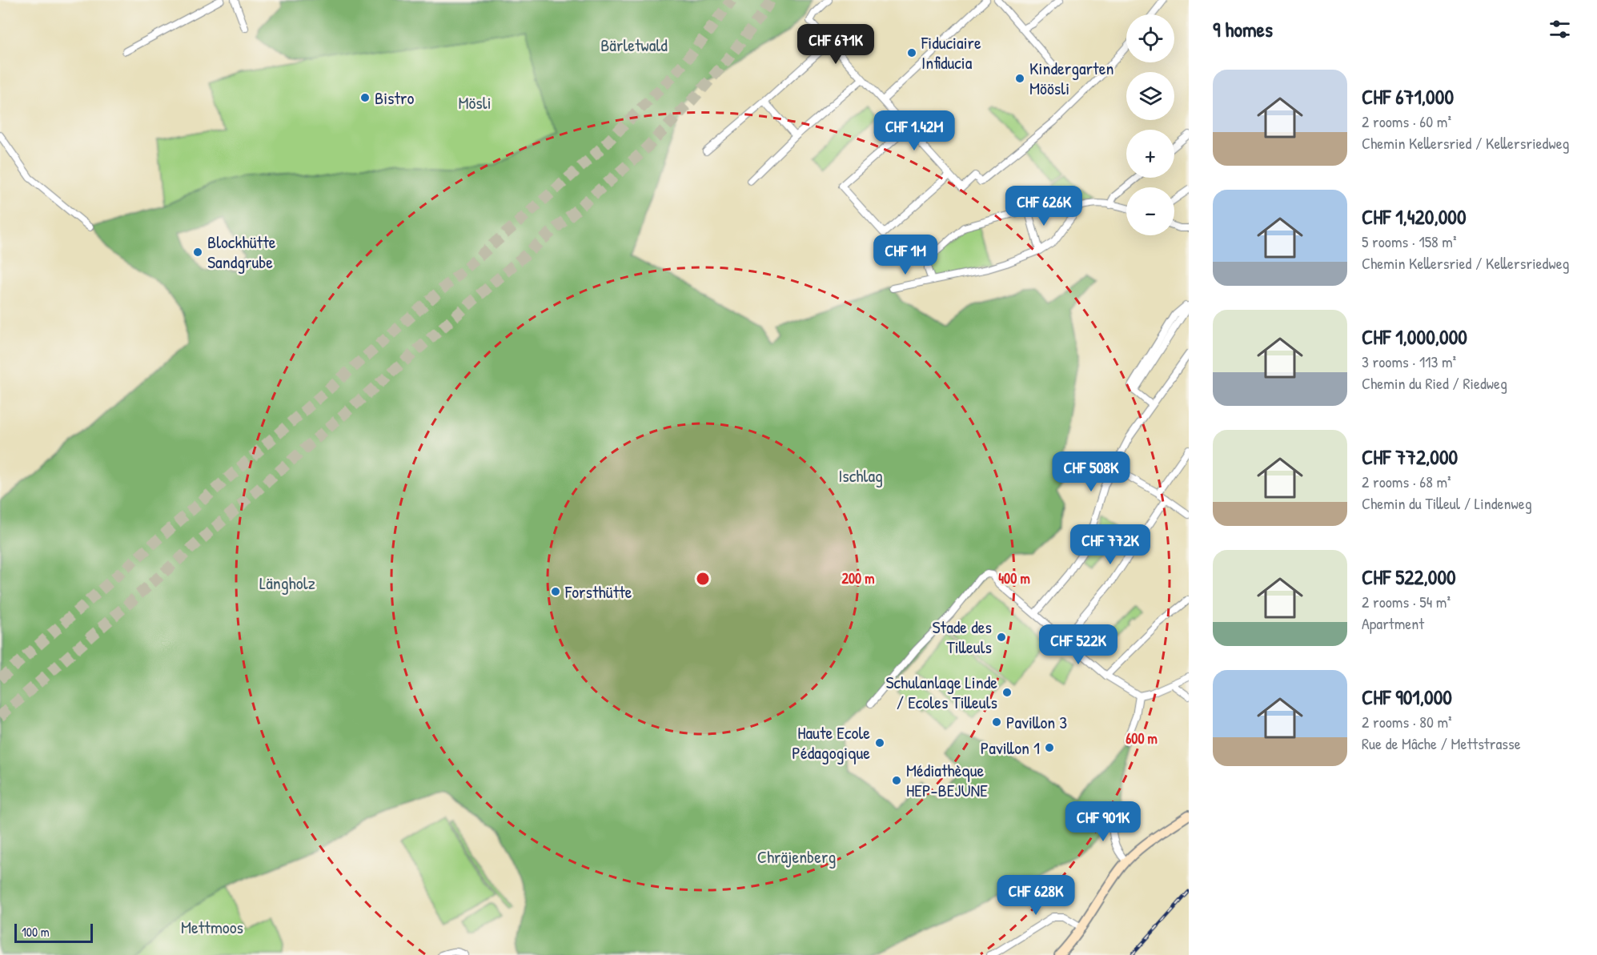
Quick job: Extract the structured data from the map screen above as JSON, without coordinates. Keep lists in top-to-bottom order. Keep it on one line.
{"parks":["Bärletwald","Mösli","Ischlag","Längholz","Chräjenberg","Mettmoos"],"places":["Fiduciaire Infiducia","Kindergarten Möösli","Bistro","Blockhütte Sandgrube","Forsthütte","Stade des Tilleuls","Schulanlage Linde / Ecoles Tilleuls","Pavillon 3","Haute Ecole Pédagogique","Pavillon 1","Médiathèque HEP-BEJUNE"],"scale_bar":"100 m","page":{"heading":"9 homes","map_buttons":["+","−"],"price":["CHF 671K","CHF 1.42M","CHF 626K","CHF 1M","CHF 508K","CHF 772K","CHF 522K","CHF 901K","CHF 628K"],"list":[{"name":"CHF 671,000","note":"2 rooms · 60 m² · Chemin Kellersried / Kellersriedweg"},{"name":"CHF 1,420,000","note":"5 rooms · 158 m² · Chemin Kellersried / Kellersriedweg"},{"name":"CHF 1,000,000","note":"3 rooms · 113 m² · Chemin du Ried / Riedweg"},{"name":"CHF 772,000","note":"2 rooms · 68 m² · Chemin du Tilleul / Lindenweg"},{"name":"CHF 522,000","note":"2 rooms · 54 m² · Apartment"},{"name":"CHF 901,000","note":"2 rooms · 80 m² · Rue de Mâche / Mettstrasse"}],"scale":"100 m"},"rings":["200 m","400 m","600 m"]}
